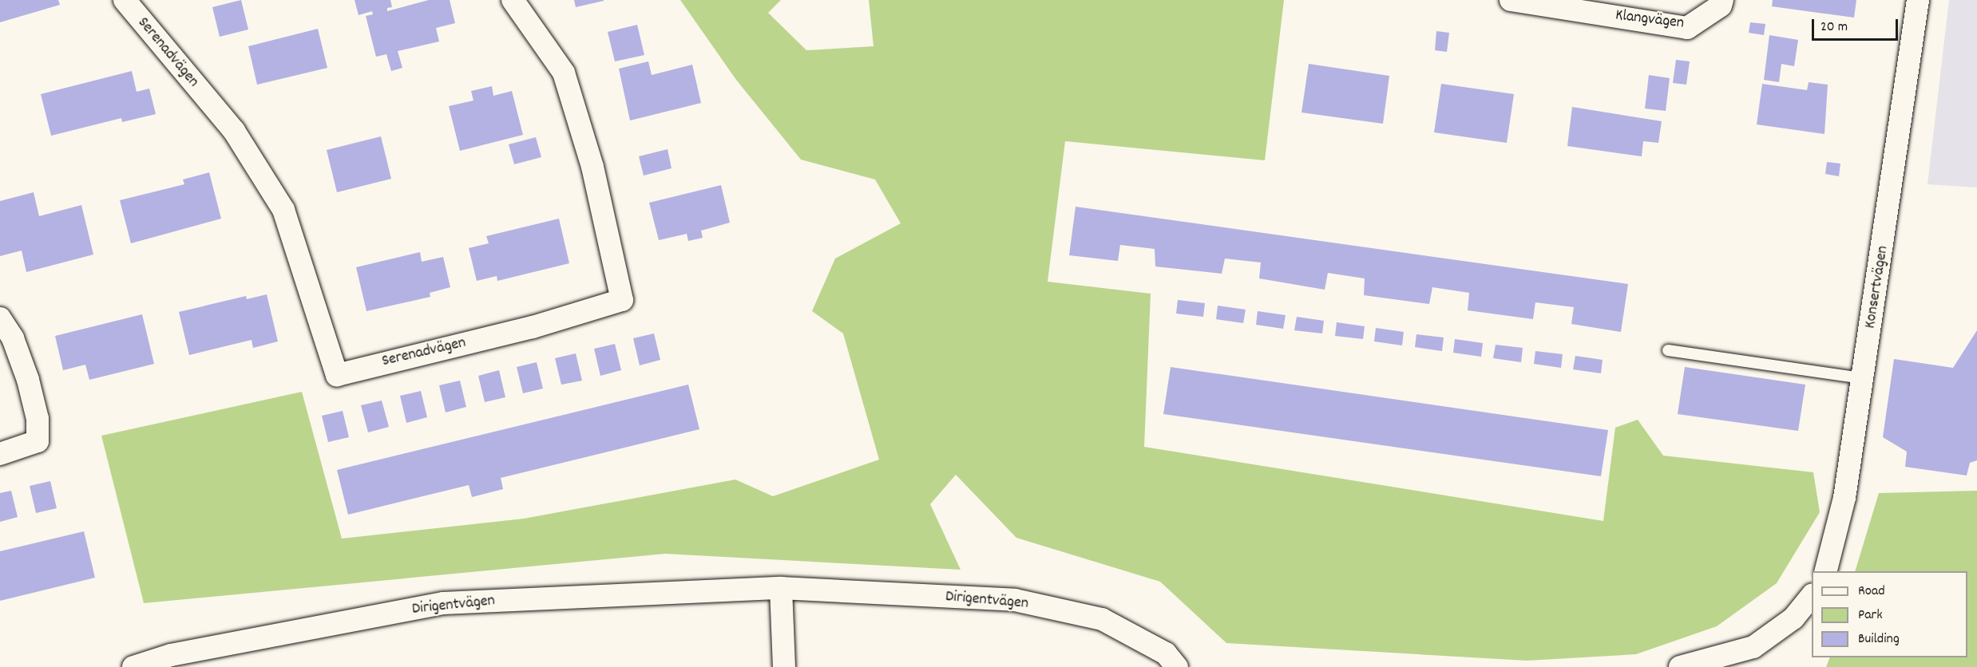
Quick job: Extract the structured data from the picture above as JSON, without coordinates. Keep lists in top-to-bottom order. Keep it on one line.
{"streets":{"street":["Klangvägen","Serenadvägen","Konsertvägen","Dirigentvägen"]},"legend":["Road","Park","Building"],"scale_bar":"20 m"}
